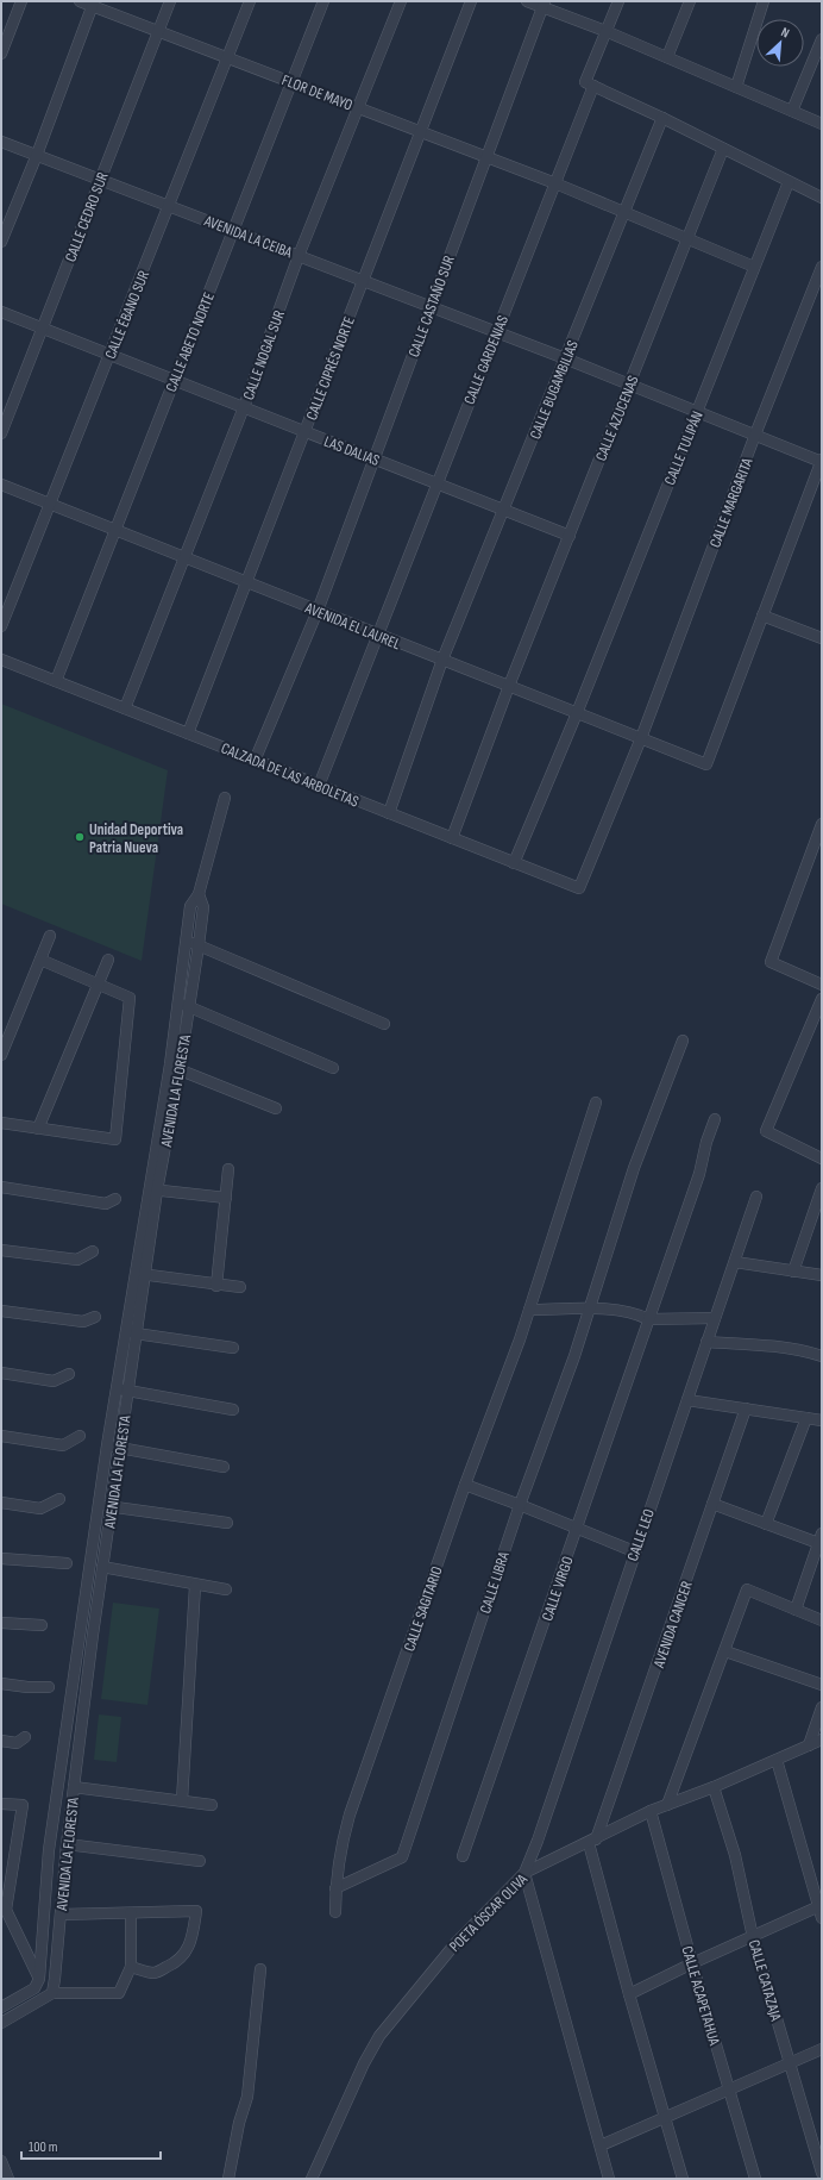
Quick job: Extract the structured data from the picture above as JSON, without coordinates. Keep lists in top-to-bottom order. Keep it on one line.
{"streets":{"street":["FLOR DE MAYO","CALLE CEDRO SUR","AVENIDA LA CEIBA","CALLE CASTAÑO SUR","CALLE ÉBANO SUR","CALLE ABETO NORTE","CALLE NOGAL SUR","CALLE GARDENIAS","CALLE CIPRÉS NORTE","CALLE BUGAMBILIAS","CALLE AZUCENAS","CALLE TULIPÁN","LAS DALIAS","CALLE MARGARITA","AVENIDA EL LAUREL","CALZADA DE LAS ARBOLETAS","AVENIDA LA FLORESTA","CALLE LEO","CALLE LIBRA","CALLE VIRGO","CALLE SAGITARIO","AVENIDA CANCER","POETA ÓSCAR OLIVA","CALLE CATAZAJA","CALLE ACAPETAHUA"]},"crossings":[["FLOR DE MAYO","CALLE CEDRO SUR"],["FLOR DE MAYO","CALLE CASTAÑO SUR"],["FLOR DE MAYO","CALLE ÉBANO SUR"],["FLOR DE MAYO","CALLE ABETO NORTE"],["FLOR DE MAYO","CALLE NOGAL SUR"],["FLOR DE MAYO","CALLE GARDENIAS"],["FLOR DE MAYO","CALLE CIPRÉS NORTE"],["FLOR DE MAYO","CALLE BUGAMBILIAS"],["FLOR DE MAYO","CALLE AZUCENAS"],["FLOR DE MAYO","CALLE TULIPÁN"],["CALLE CEDRO SUR","AVENIDA LA CEIBA"],["CALLE CEDRO SUR","LAS DALIAS"],["AVENIDA LA CEIBA","CALLE CASTAÑO SUR"],["AVENIDA LA CEIBA","CALLE ÉBANO SUR"],["AVENIDA LA CEIBA","CALLE ABETO NORTE"],["AVENIDA LA CEIBA","CALLE NOGAL SUR"],["AVENIDA LA CEIBA","CALLE GARDENIAS"],["AVENIDA LA CEIBA","CALLE CIPRÉS NORTE"],["AVENIDA LA CEIBA","CALLE BUGAMBILIAS"],["AVENIDA LA CEIBA","CALLE AZUCENAS"],["AVENIDA LA CEIBA","CALLE TULIPÁN"],["AVENIDA LA CEIBA","CALLE MARGARITA"],["CALLE CASTAÑO SUR","LAS DALIAS"],["CALLE CASTAÑO SUR","AVENIDA EL LAUREL"],["CALLE CASTAÑO SUR","CALZADA DE LAS ARBOLETAS"],["CALLE ÉBANO SUR","LAS DALIAS"],["CALLE ÉBANO SUR","AVENIDA EL LAUREL"],["CALLE ABETO NORTE","LAS DALIAS"],["CALLE ABETO NORTE","AVENIDA EL LAUREL"],["CALLE ABETO NORTE","CALZADA DE LAS ARBOLETAS"],["CALLE NOGAL SUR","LAS DALIAS"],["CALLE NOGAL SUR","AVENIDA EL LAUREL"],["CALLE NOGAL SUR","CALZADA DE LAS ARBOLETAS"],["CALLE GARDENIAS","LAS DALIAS"],["CALLE GARDENIAS","AVENIDA EL LAUREL"],["CALLE GARDENIAS","CALZADA DE LAS ARBOLETAS"],["CALLE CIPRÉS NORTE","LAS DALIAS"],["CALLE CIPRÉS NORTE","AVENIDA EL LAUREL"],["CALLE CIPRÉS NORTE","CALZADA DE LAS ARBOLETAS"],["CALLE BUGAMBILIAS","LAS DALIAS"],["CALLE BUGAMBILIAS","AVENIDA EL LAUREL"],["CALLE BUGAMBILIAS","CALZADA DE LAS ARBOLETAS"],["CALLE AZUCENAS","LAS DALIAS"],["CALLE AZUCENAS","AVENIDA EL LAUREL"],["CALLE AZUCENAS","CALZADA DE LAS ARBOLETAS"],["CALLE TULIPÁN","AVENIDA EL LAUREL"],["CALLE TULIPÁN","CALZADA DE LAS ARBOLETAS"],["CALLE MARGARITA","AVENIDA EL LAUREL"],["CALLE MARGARITA","CALZADA DE LAS ARBOLETAS"],["CALLE LEO","POETA ÓSCAR OLIVA"],["CALLE LIBRA","CALLE SAGITARIO"],["AVENIDA CANCER","POETA ÓSCAR OLIVA"],["POETA ÓSCAR OLIVA","CALLE CATAZAJA"],["POETA ÓSCAR OLIVA","CALLE ACAPETAHUA"]],"places":["Unidad Deportiva Patria Nueva"],"scale_bar":"100 m","north":"top right"}
